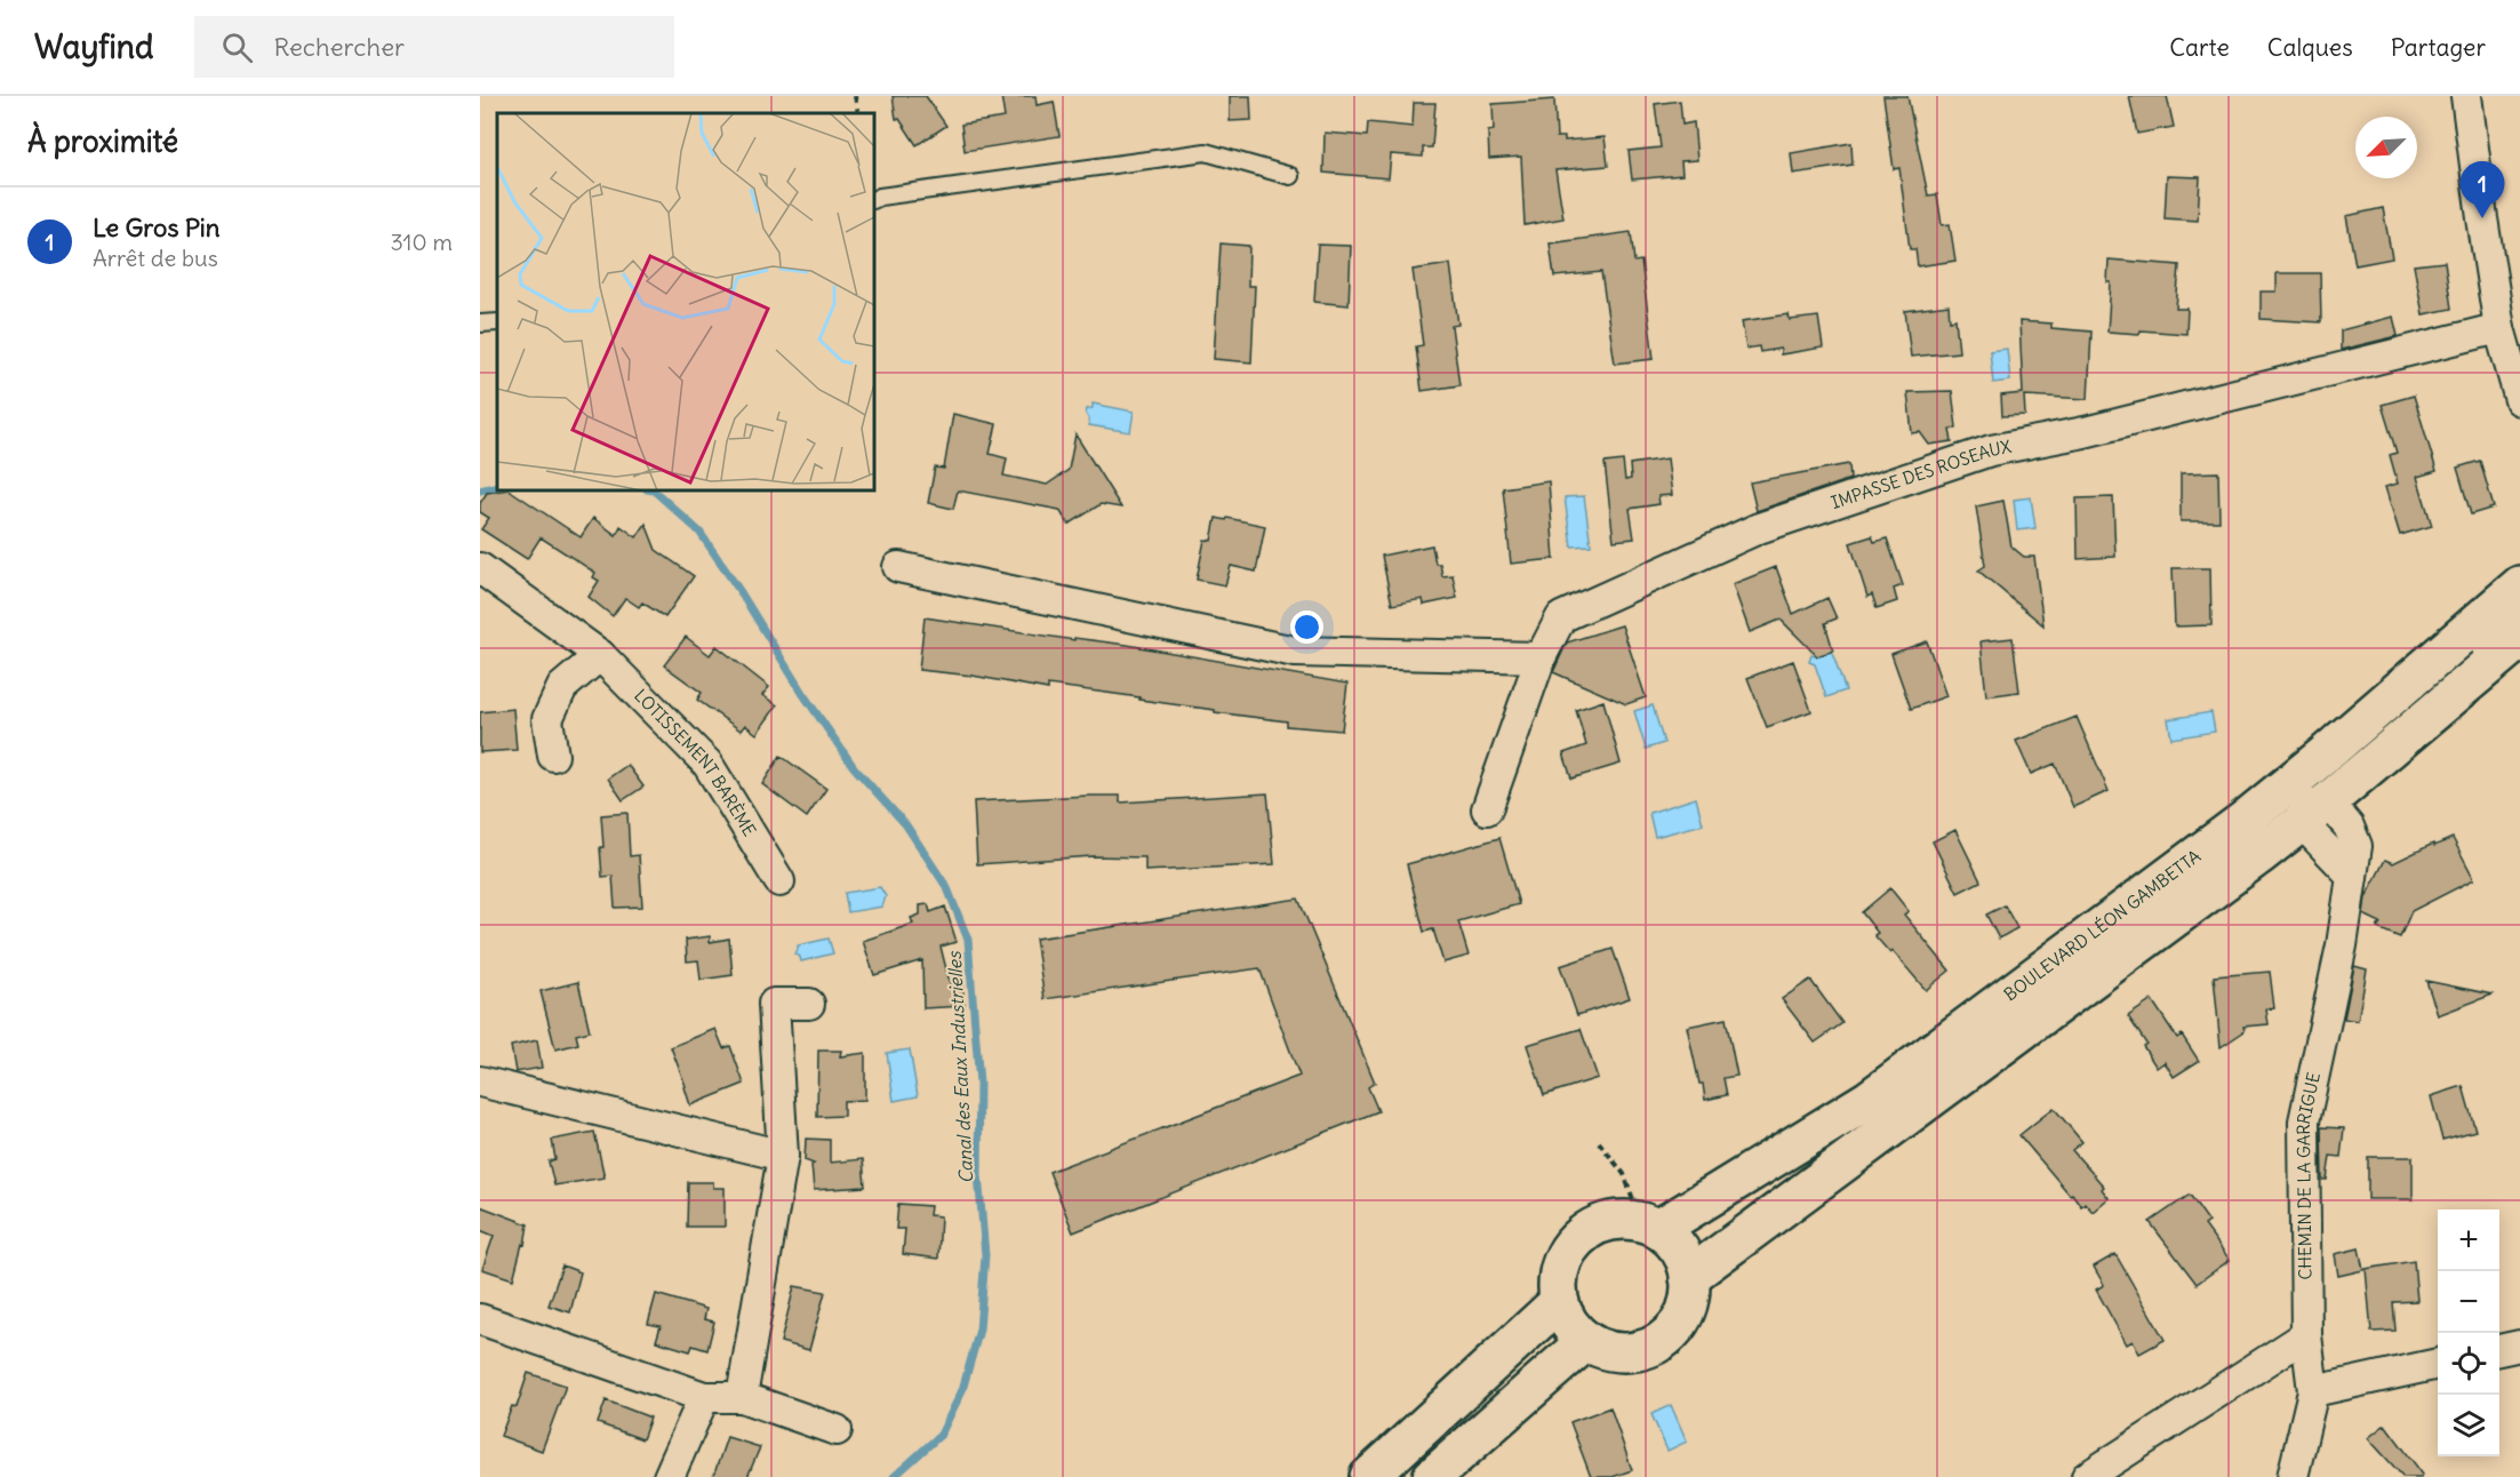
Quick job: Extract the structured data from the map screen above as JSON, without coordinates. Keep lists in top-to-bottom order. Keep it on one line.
{"streets":{"main road":["BOULEVARD LÉON GAMBETTA"],"street":["IMPASSE DES ROSEAUX","LOTISSEMENT BARÈME","CHEMIN DE LA GARRIGUE"]},"crossings":[["BOULEVARD LÉON GAMBETTA","CHEMIN DE LA GARRIGUE"]],"water":["Canal des Eaux Industrielles"],"north":"bottom left","page":{"header":"Wayfind","search":"Rechercher","nav":["Carte","Calques","Partager"],"heading":"À proximité","pins":"1","list":[{"mark":"1","name":"Le Gros Pin","note":"Arrêt de bus","value":"310 m"}],"map_buttons":["+","−"]}}
